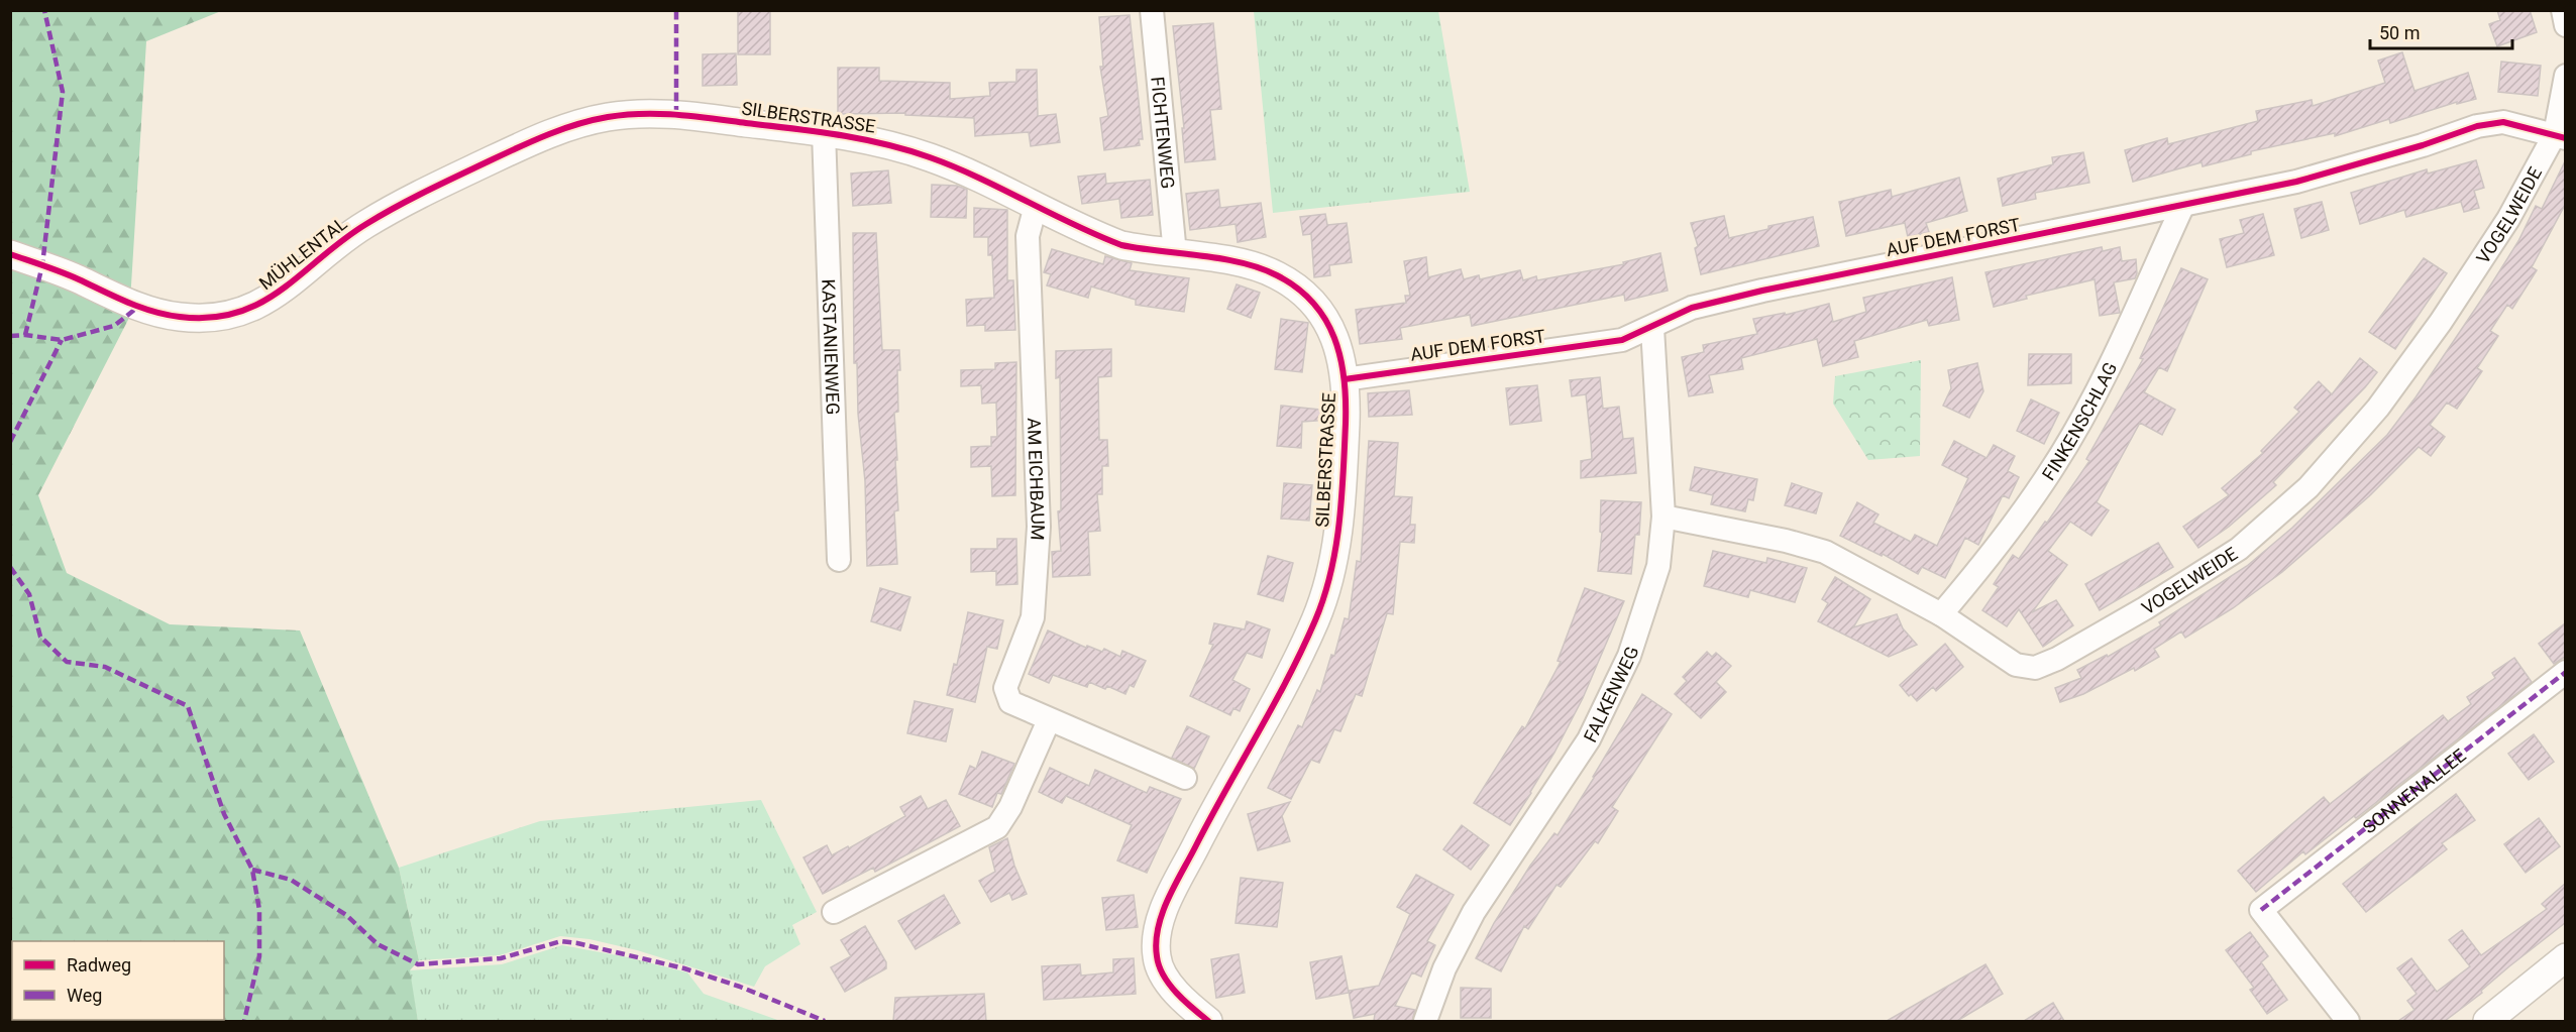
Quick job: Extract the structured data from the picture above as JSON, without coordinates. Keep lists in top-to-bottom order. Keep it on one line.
{"streets":{"street":["SILBERSTRASSE","FICHTENWEG","VOGELWEIDE","AUF DEM FORST","MÜHLENTAL","KASTANIENWEG","FINKENSCHLAG","AM EICHBAUM","FALKENWEG","SONNENALLEE"]},"crossings":[["SILBERSTRASSE","FICHTENWEG"],["SILBERSTRASSE","AUF DEM FORST"],["SILBERSTRASSE","MÜHLENTAL"],["SILBERSTRASSE","KASTANIENWEG"],["SILBERSTRASSE","AM EICHBAUM"],["VOGELWEIDE","AUF DEM FORST"],["VOGELWEIDE","FINKENSCHLAG"],["VOGELWEIDE","FALKENWEG"],["AUF DEM FORST","FINKENSCHLAG"],["AUF DEM FORST","FALKENWEG"]],"legend":["Radweg","Weg"],"scale_bar":"50 m"}
